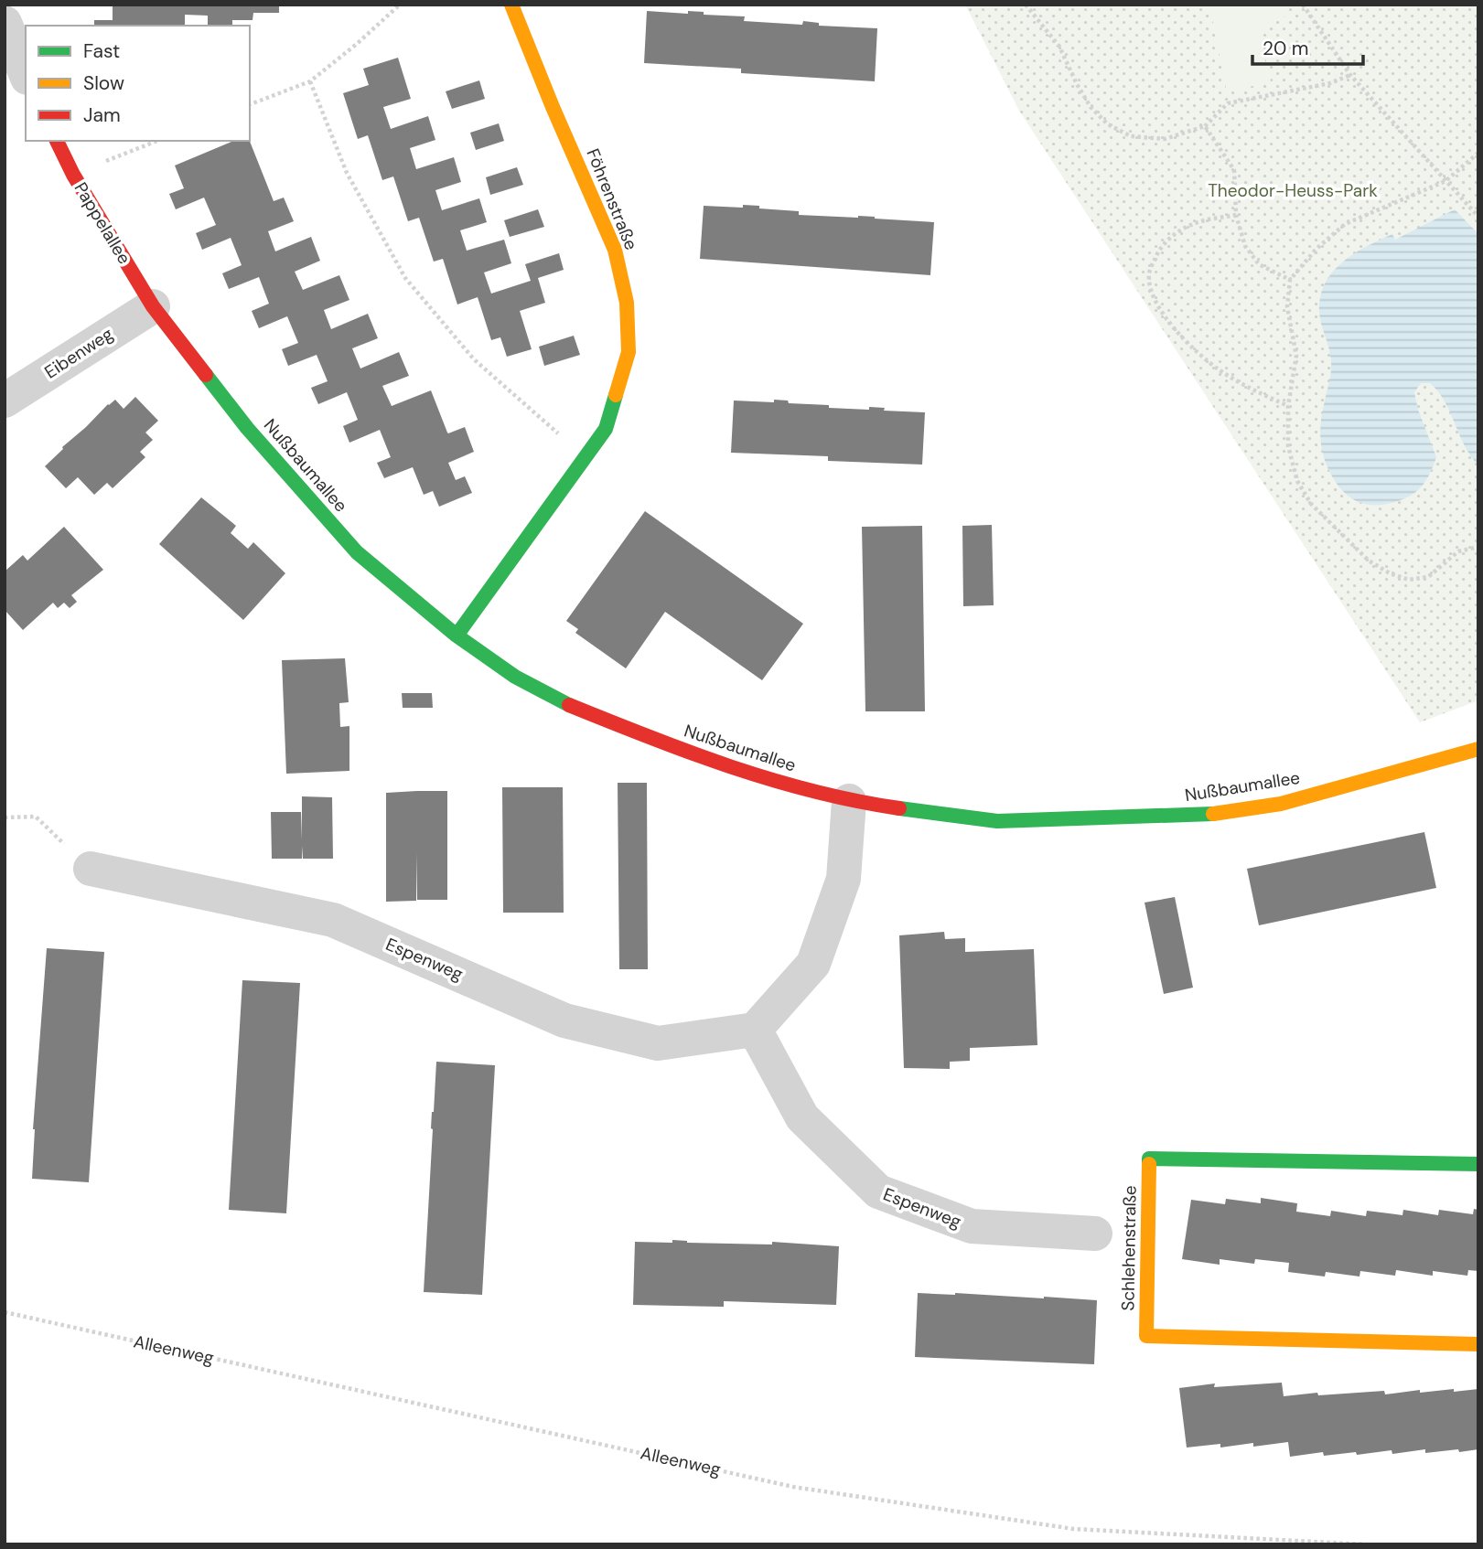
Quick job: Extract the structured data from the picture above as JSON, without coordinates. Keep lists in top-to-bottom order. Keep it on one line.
{"streets":{"street":["Föhrenstraße","Pappelallee","Eibenweg","Nußbaumallee","Espenweg","Schlehenstraße"],"path":["Alleenweg"]},"crossings":[["Föhrenstraße","Nußbaumallee"],["Pappelallee","Eibenweg"],["Pappelallee","Nußbaumallee"],["Eibenweg","Nußbaumallee"]],"parks":["Theodor-Heuss-Park"],"legend":["Fast","Slow","Jam"],"scale_bar":"20 m"}
